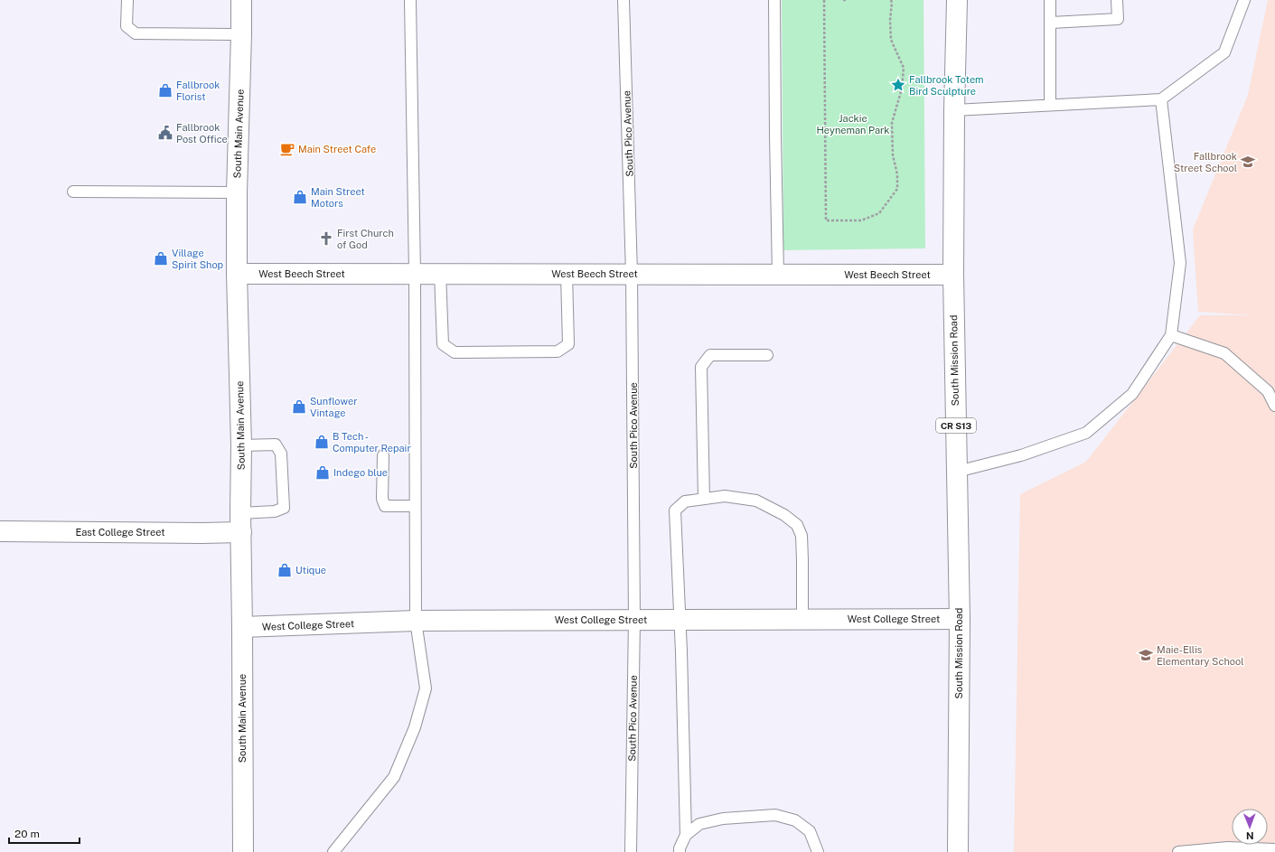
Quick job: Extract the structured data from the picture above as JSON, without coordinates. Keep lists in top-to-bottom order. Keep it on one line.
{"streets":{"main road":["South Main Avenue","West Beech Street","South Mission Road","CR S13","East College Street","West College Street"],"lane":["South Pico Avenue"]},"crossings":[["South Main Avenue","West Beech Street"],["South Main Avenue","East College Street"],["South Main Avenue","West College Street"],["South Pico Avenue","West Beech Street"],["South Pico Avenue","West College Street"],["West Beech Street","South Mission Road"],["South Mission Road","West College Street"]],"parks":["Jackie Heyneman Park"],"places":{"place":["Fallbrook Totem Bird Sculpture"],"shop":["Fallbrook Florist","Main Street Motors","Village Spirit Shop","Sunflower Vintage","B Tech - Computer Repair","Indego blue","Utique"],"public building":["Fallbrook Post Office"],"cafe":["Main Street Cafe"],"school or university":["Fallbrook Street School","Maie-Ellis Elementary School"],"church":["First Church of God"]},"scale_bar":"20 m","north":"bottom"}
